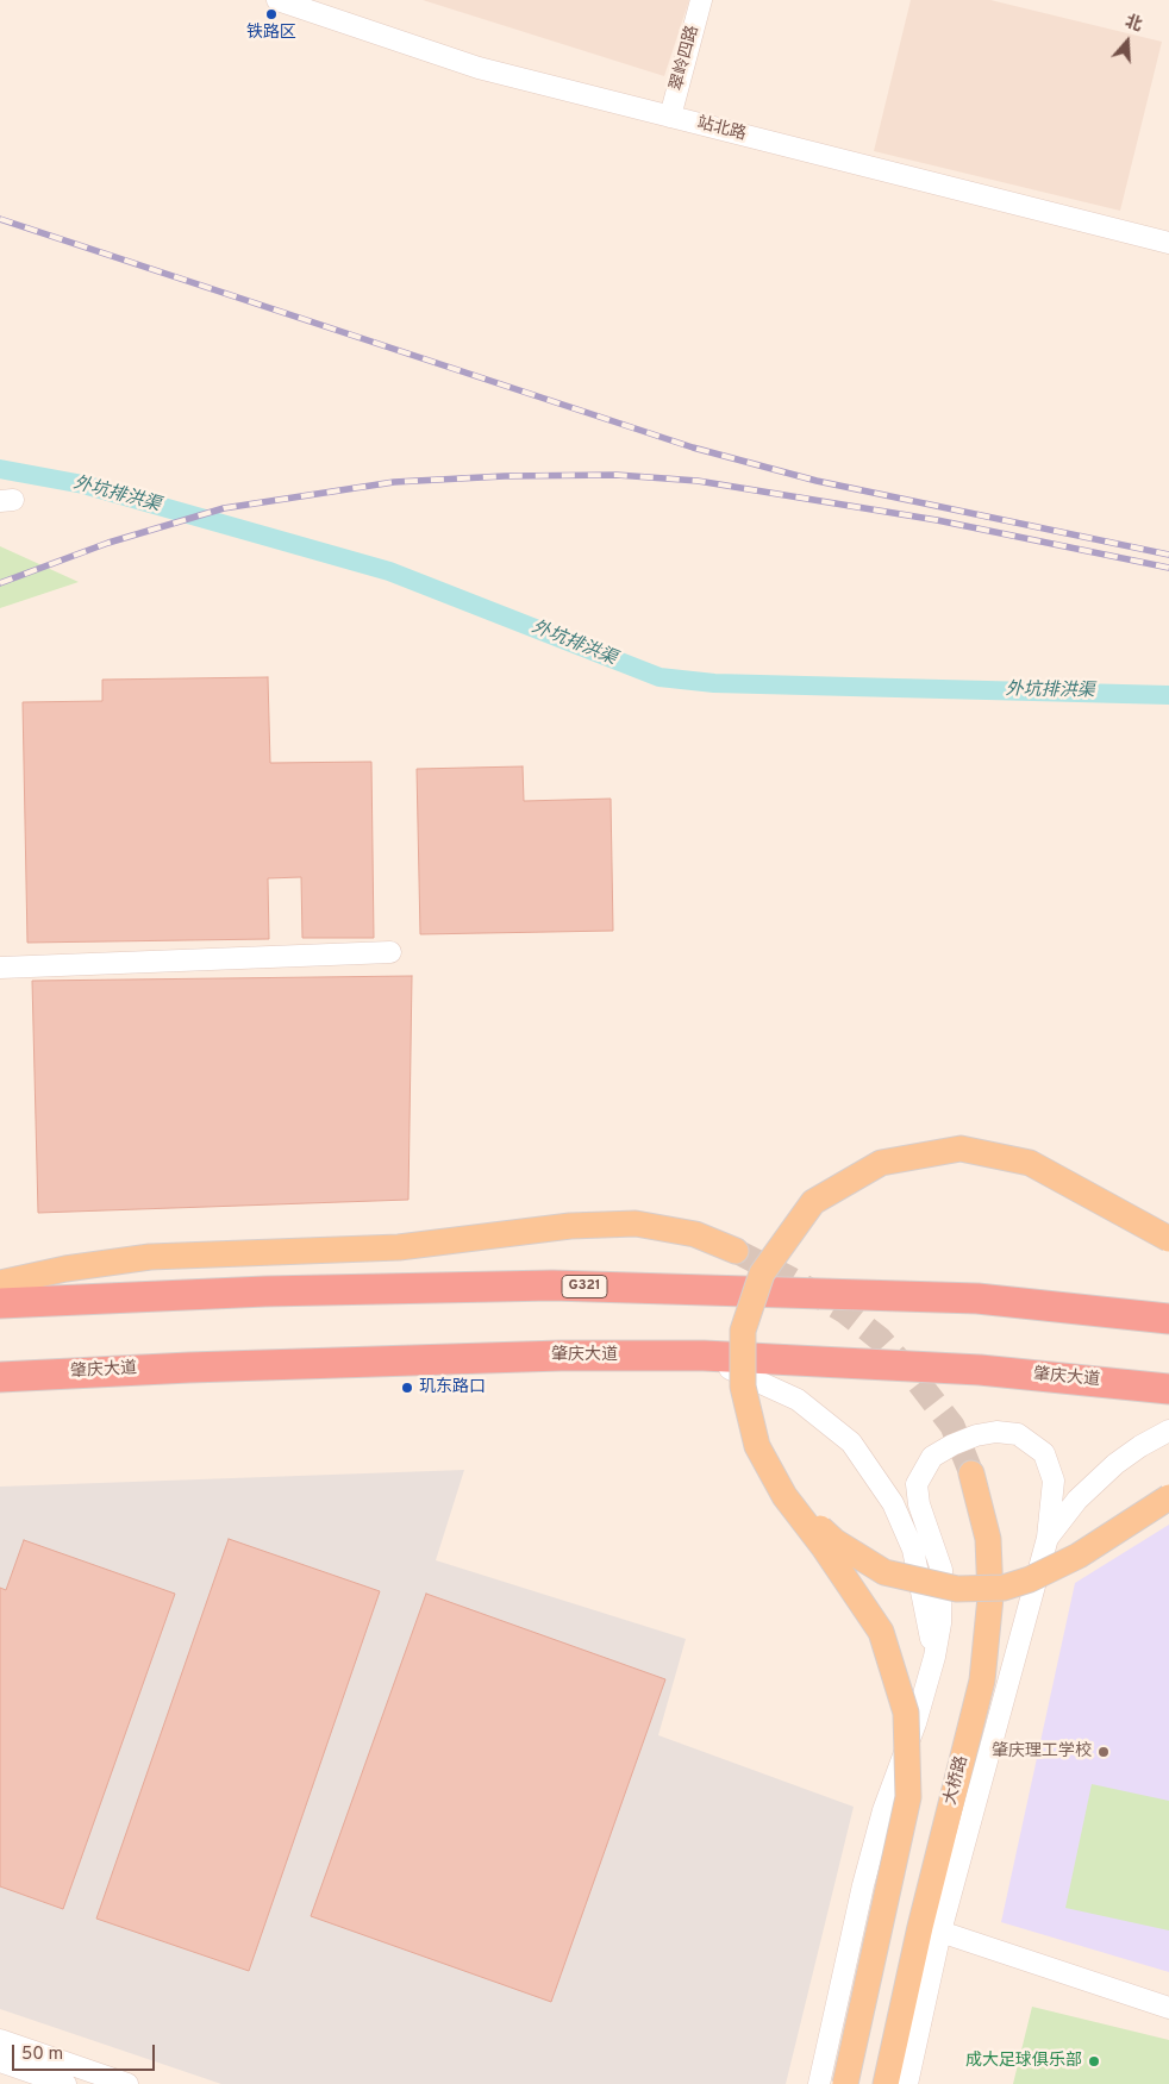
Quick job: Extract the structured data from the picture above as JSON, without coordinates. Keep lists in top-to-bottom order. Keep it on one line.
{"streets":{"highway":["G321","肇庆大道"],"main road":["大桥路"],"street":["翠岭四路","站北路"]},"crossings":[["翠岭四路","站北路"]],"water":["外坑排洪渠"],"places":["铁路区","玑东路口","肇庆理工学校","成大足球俱乐部"],"scale_bar":"50 m","north":"top"}
